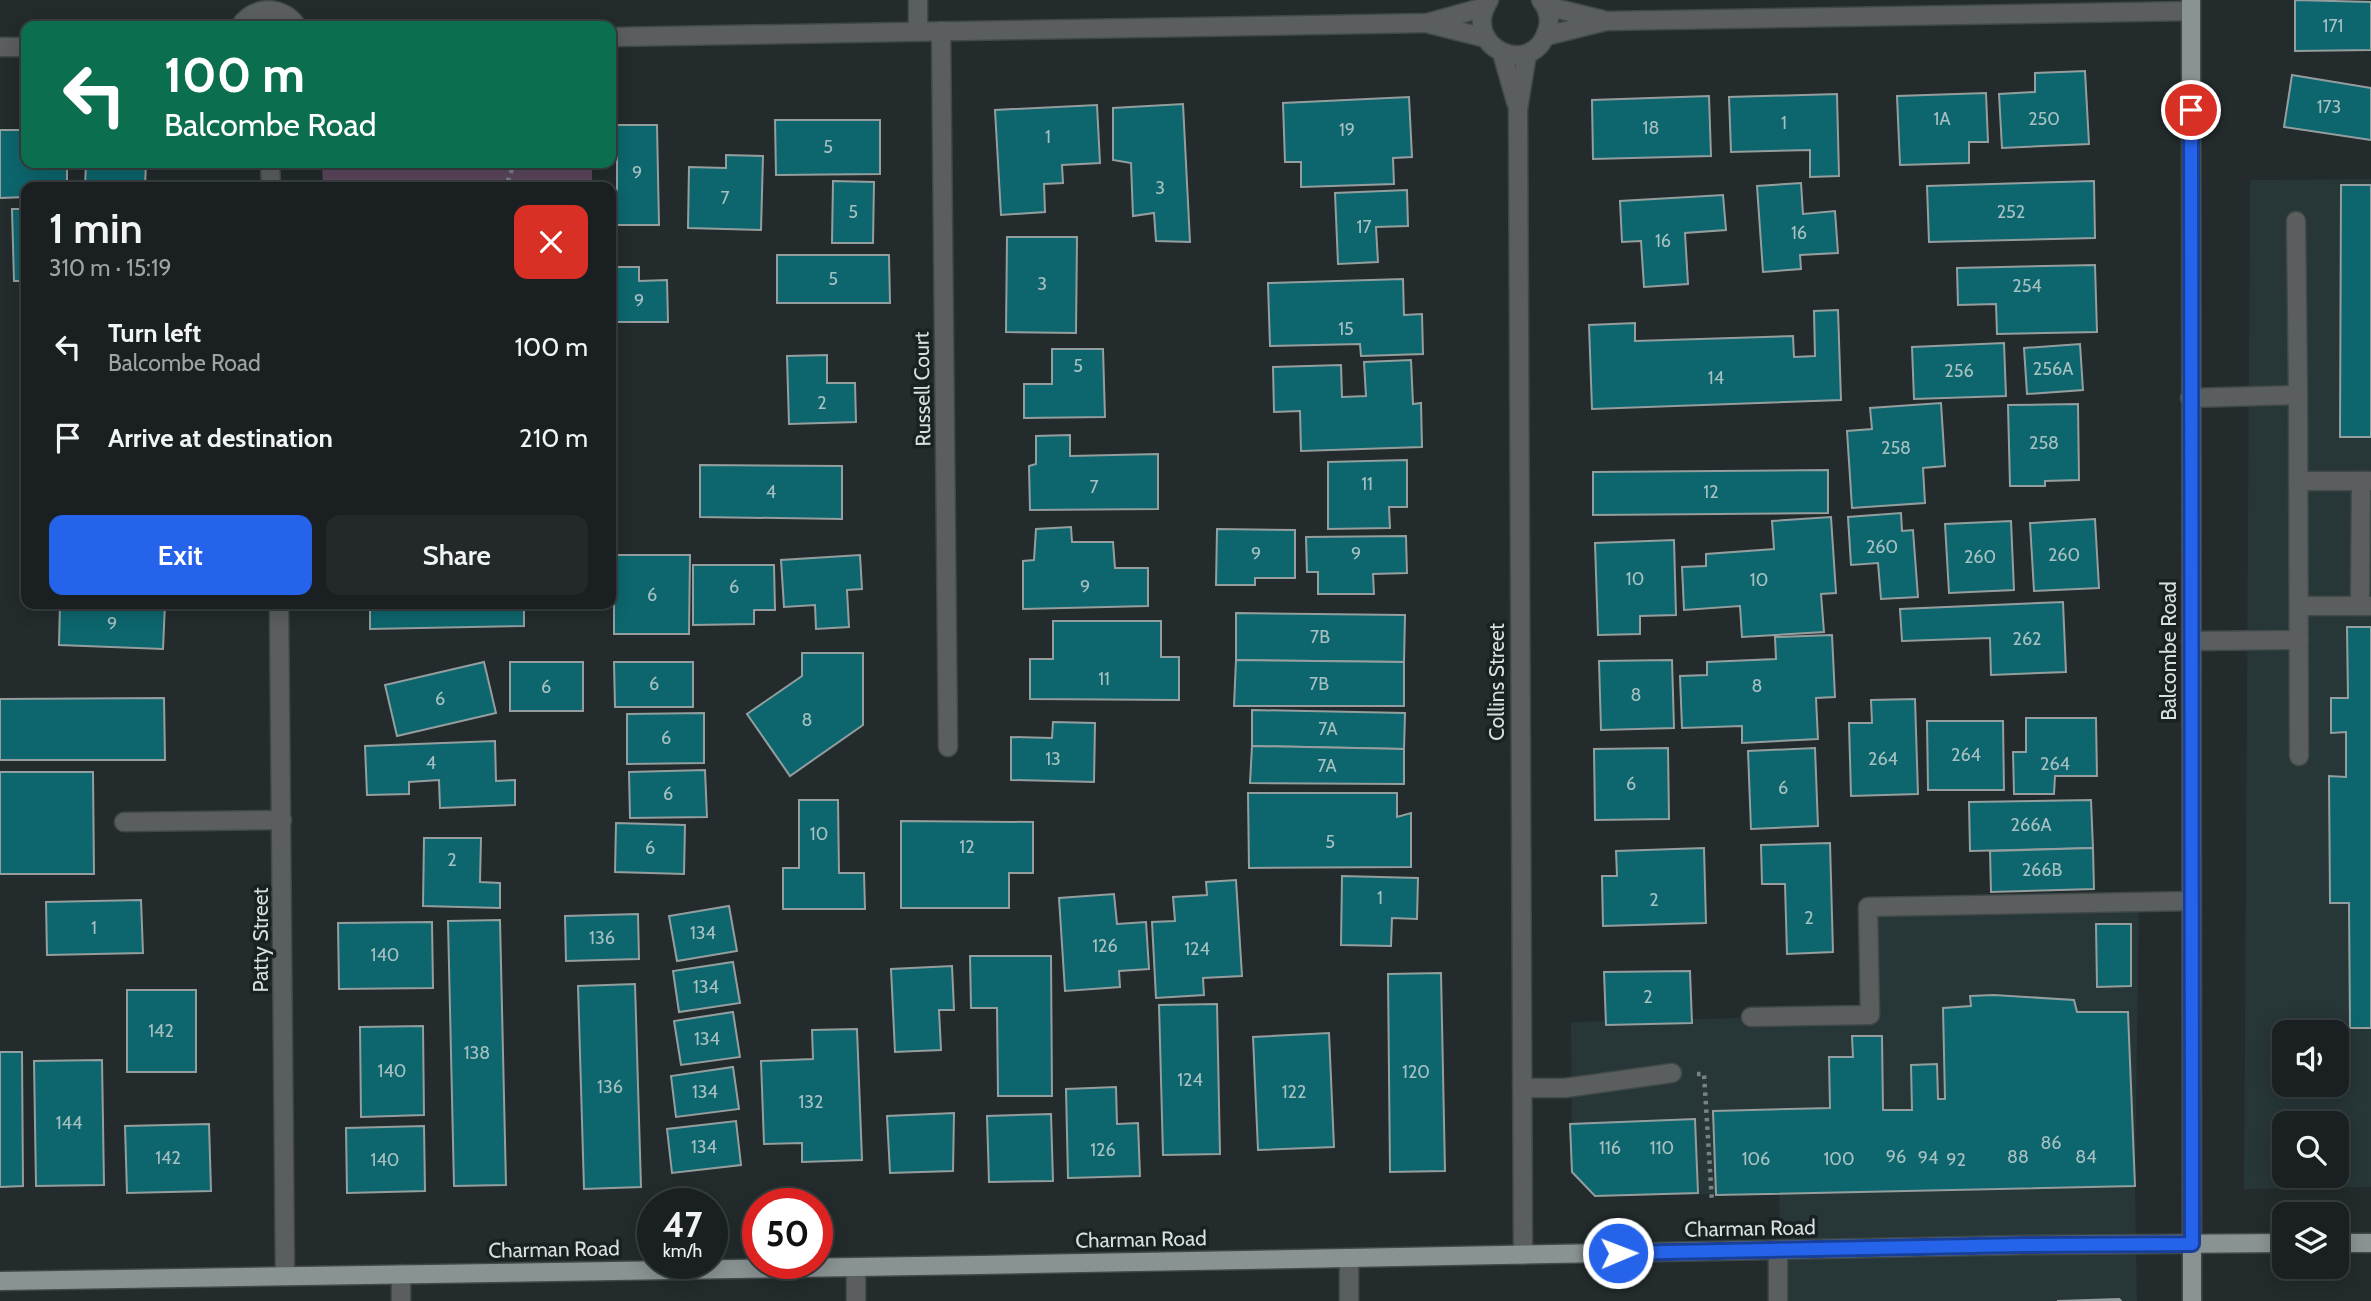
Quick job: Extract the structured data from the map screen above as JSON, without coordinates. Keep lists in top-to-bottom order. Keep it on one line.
{"streets":{"main road":["Balcombe Road","Charman Road"],"street":["Russell Court","Collins Street","Patty Street"]},"crossings":[["Balcombe Road","Charman Road"],["Collins Street","Charman Road"],["Patty Street","Charman Road"]],"house_numbers":["171","173","1A","250","1","18","19","1","5","9","3","7","5","252","17","16","16","5","3","254","9","15","5","256A","256","14","2","258","258","11","7","4","12","260","9","9","260","260","10","10","6","9","6","9","7B","262","11","6","7B","8","6","8","6","8","7A","6","264","13","264","4","264","7A","6","6","6","266A","10","5","12","6","2","266B","1","2","2","1","134","136","126","124","140","134","2","142","134","138","140","120","124","136","134","122","132","144","86","134","116","110","126","96","88","84","142","94","106","100","140","92"],"page":{"turn":["100 m","Balcombe Road"],"heading":["1 min","310 m · 15:19"],"list":[{"name":"Turn left","note":"Balcombe Road","value":"100 m"},{"name":"Arrive at destination","value":"210 m"}],"buttons":["Exit","Share"],"speed":"47 km/h","limit":"50"}}
